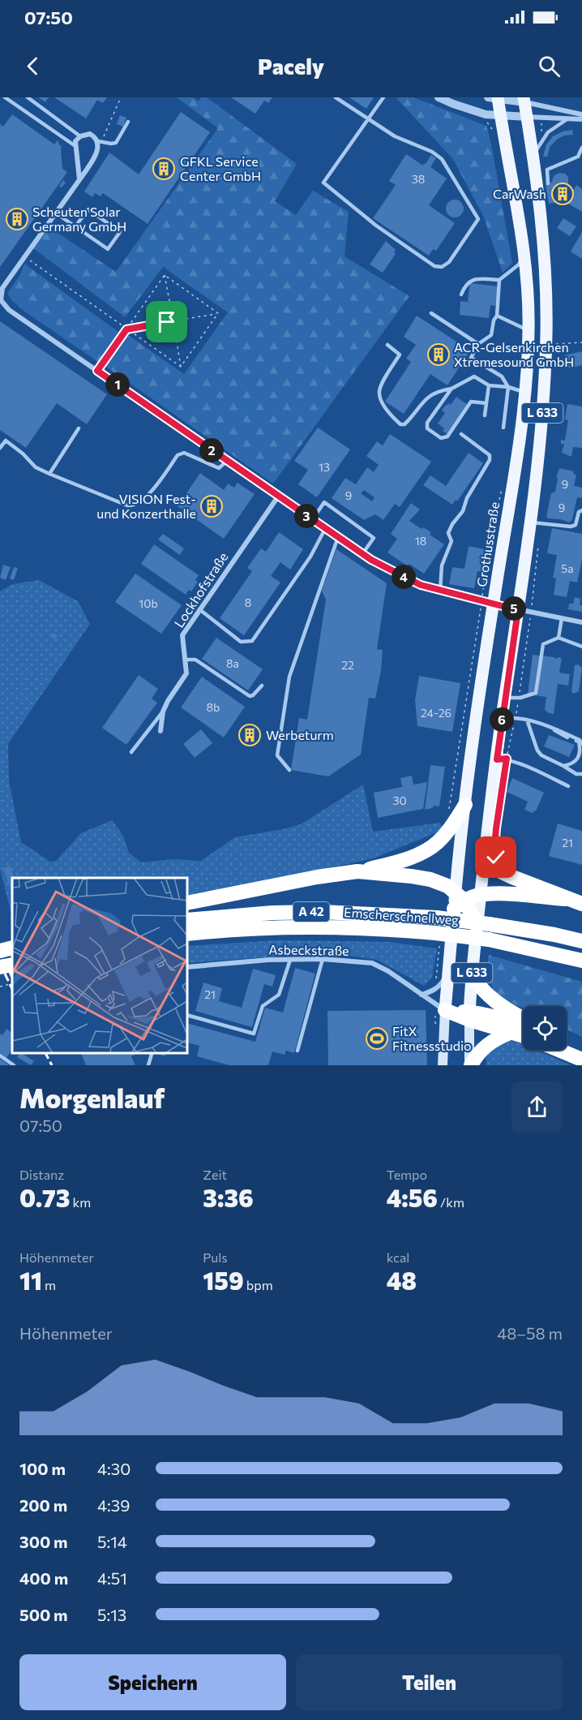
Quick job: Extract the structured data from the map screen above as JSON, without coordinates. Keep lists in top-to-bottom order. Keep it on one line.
{"streets":{"highway":["A 42","Emscherschnellweg"],"main road":["L 633","Grothusstraße"],"street":["Lockhofstraße","Asbeckstraße"]},"crossings":[["L 633","Grothusstraße"],["L 633","Emscherschnellweg"],["Grothusstraße","Asbeckstraße"]],"places":{"building":["GFKL Service Center GmbH","CarWash","Scheuten Solar Germany GmbH","ACR-Gelsenkirchen Xtremesound GmbH","VISION Fest- und Konzerthalle","Werbeturm"],"sports":["FitX Fitnessstudio"]},"house_numbers":["38","13","9","9","9","18","5a","8","10b","8a","22","8b","24-26","30","21","21"],"page":{"status":"07:50","header":"Pacely","pins":["1","2","3","4","5","6"],"heading":["Morgenlauf","07:50"],"stats":[["Distanz","0.73 km"],["Zeit","3:36"],["Tempo","4:56 /km"],["Höhenmeter","11 m"],["Puls","159 bpm"],["kcal","48"]],"chart":["Höhenmeter","48–58 m"],"list":[{"name":"100 m","note":"4:30"},{"name":"200 m","note":"4:39"},{"name":"300 m","note":"5:14"},{"name":"400 m","note":"4:51"},{"name":"500 m","note":"5:13"}],"buttons":["Speichern","Teilen"]}}
